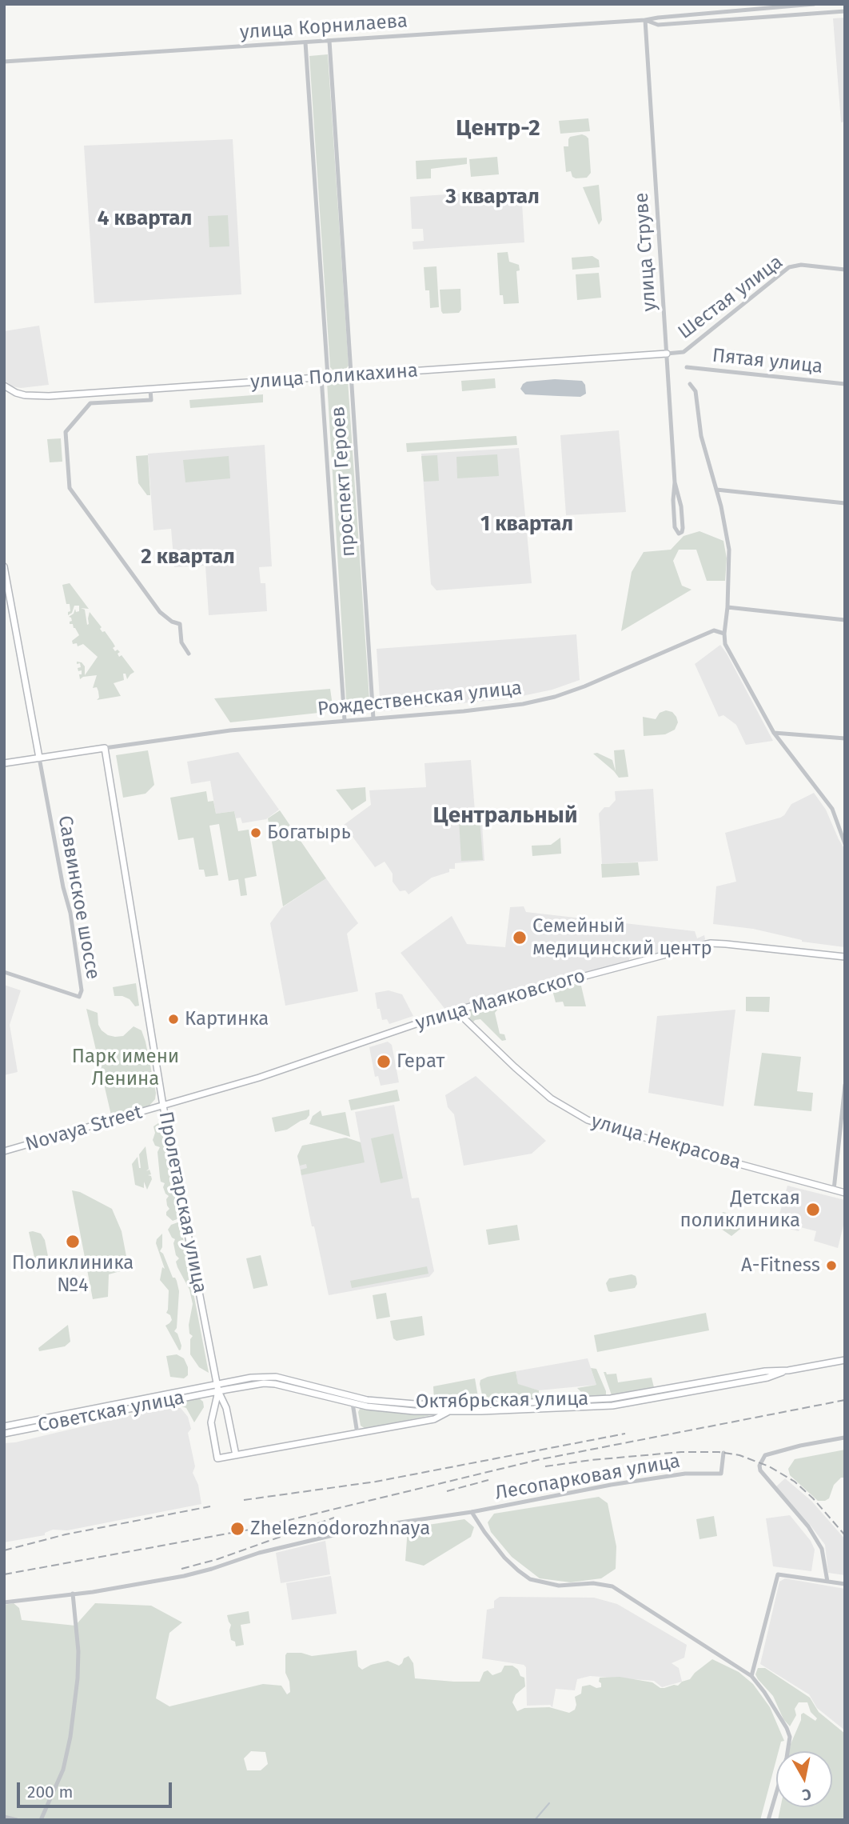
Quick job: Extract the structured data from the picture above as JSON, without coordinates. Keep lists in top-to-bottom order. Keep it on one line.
{"streets":{"street":["улица Корнилаева","улица Струве","Шестая улица","Пятая улица","улица Поликахина","проспект Героев","Рождественская улица","Саввинское шоссе","улица Маяковского","Novaya Street","улица Некрасова","Пролетарская улица","Октябрьская улица","Советская улица","Лесопарковая улица"]},"crossings":[["улица Корнилаева","улица Струве"],["улица Корнилаева","проспект Героев"],["улица Струве","Шестая улица"],["улица Струве","улица Поликахина"],["Шестая улица","улица Поликахина"],["улица Поликахина","проспект Героев"],["проспект Героев","Рождественская улица"],["Рождественская улица","Пролетарская улица"],["улица Маяковского","Novaya Street"],["улица Маяковского","улица Некрасова"],["улица Маяковского","Пролетарская улица"],["Novaya Street","Пролетарская улица"],["Пролетарская улица","Октябрьская улица"],["Пролетарская улица","Советская улица"],["Октябрьская улица","Советская улица"]],"districts":["Центр-2","3 квартал","4 квартал","1 квартал","2 квартал","Центральный"],"parks":["Парк имени Ленина"],"places":["Богатырь","Семейный медицинский центр","Картинка","Герат","Детская поликлиника","Поликлиника №4","A-Fitness","Zheleznodorozhnаyа"],"scale_bar":"200 m","north":"bottom"}
